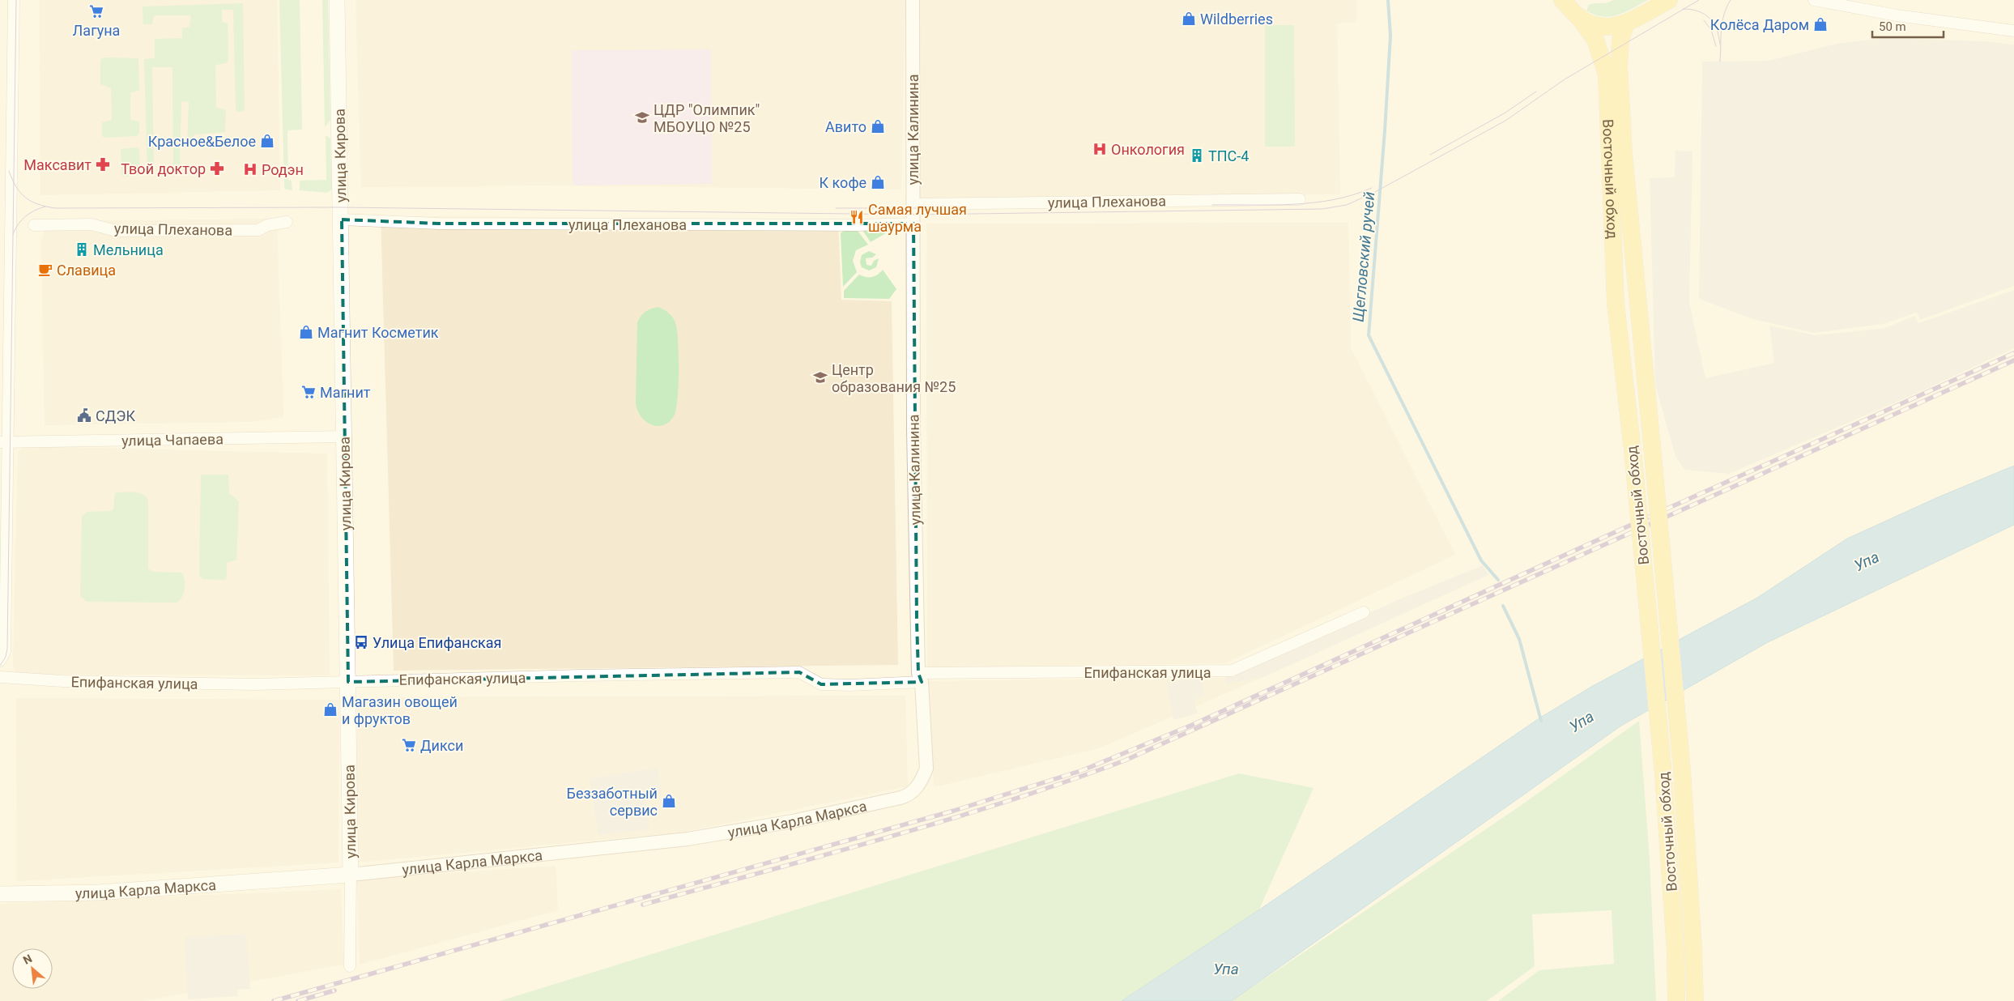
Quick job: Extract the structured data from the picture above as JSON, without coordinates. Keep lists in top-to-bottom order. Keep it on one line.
{"streets":{"main road":["улица Кирова","Восточный обход","улица Карла Маркса"],"street":["улица Калинина","улица Плеханова","улица Чапаева","Епифанская улица"]},"crossings":[["улица Калинина","улица Плеханова"],["улица Калинина","Епифанская улица"],["улица Калинина","улица Карла Маркса"],["улица Кирова","улица Плеханова"],["улица Кирова","улица Чапаева"],["улица Кирова","Епифанская улица"],["улица Кирова","улица Карла Маркса"]],"water":["Щегловский ручей","Упа"],"places":{"supermarket":["Лагуна","Магнит","Дикси"],"shop":["Wildberries","Колёса Даром","Авито","Красное&Белое","К кофе","Магнит Косметик","Магазин овощей и фруктов","Беззаботный сервис"],"school or university":["ЦДР \"Олимпик\" МБОУЦО №25","Центр образования №25"],"hospital":["Онкология","Родэн"],"building":["ТПС-4","Мельница"],"pharmacy":["Максавит","Твой доктор"],"restaurant":["Самая лучшая шаурма"],"cafe":["Славица"],"public building":["СДЭК"],"bus stop":["Улица Епифанская"]},"scale_bar":"50 m","north":"top left"}
